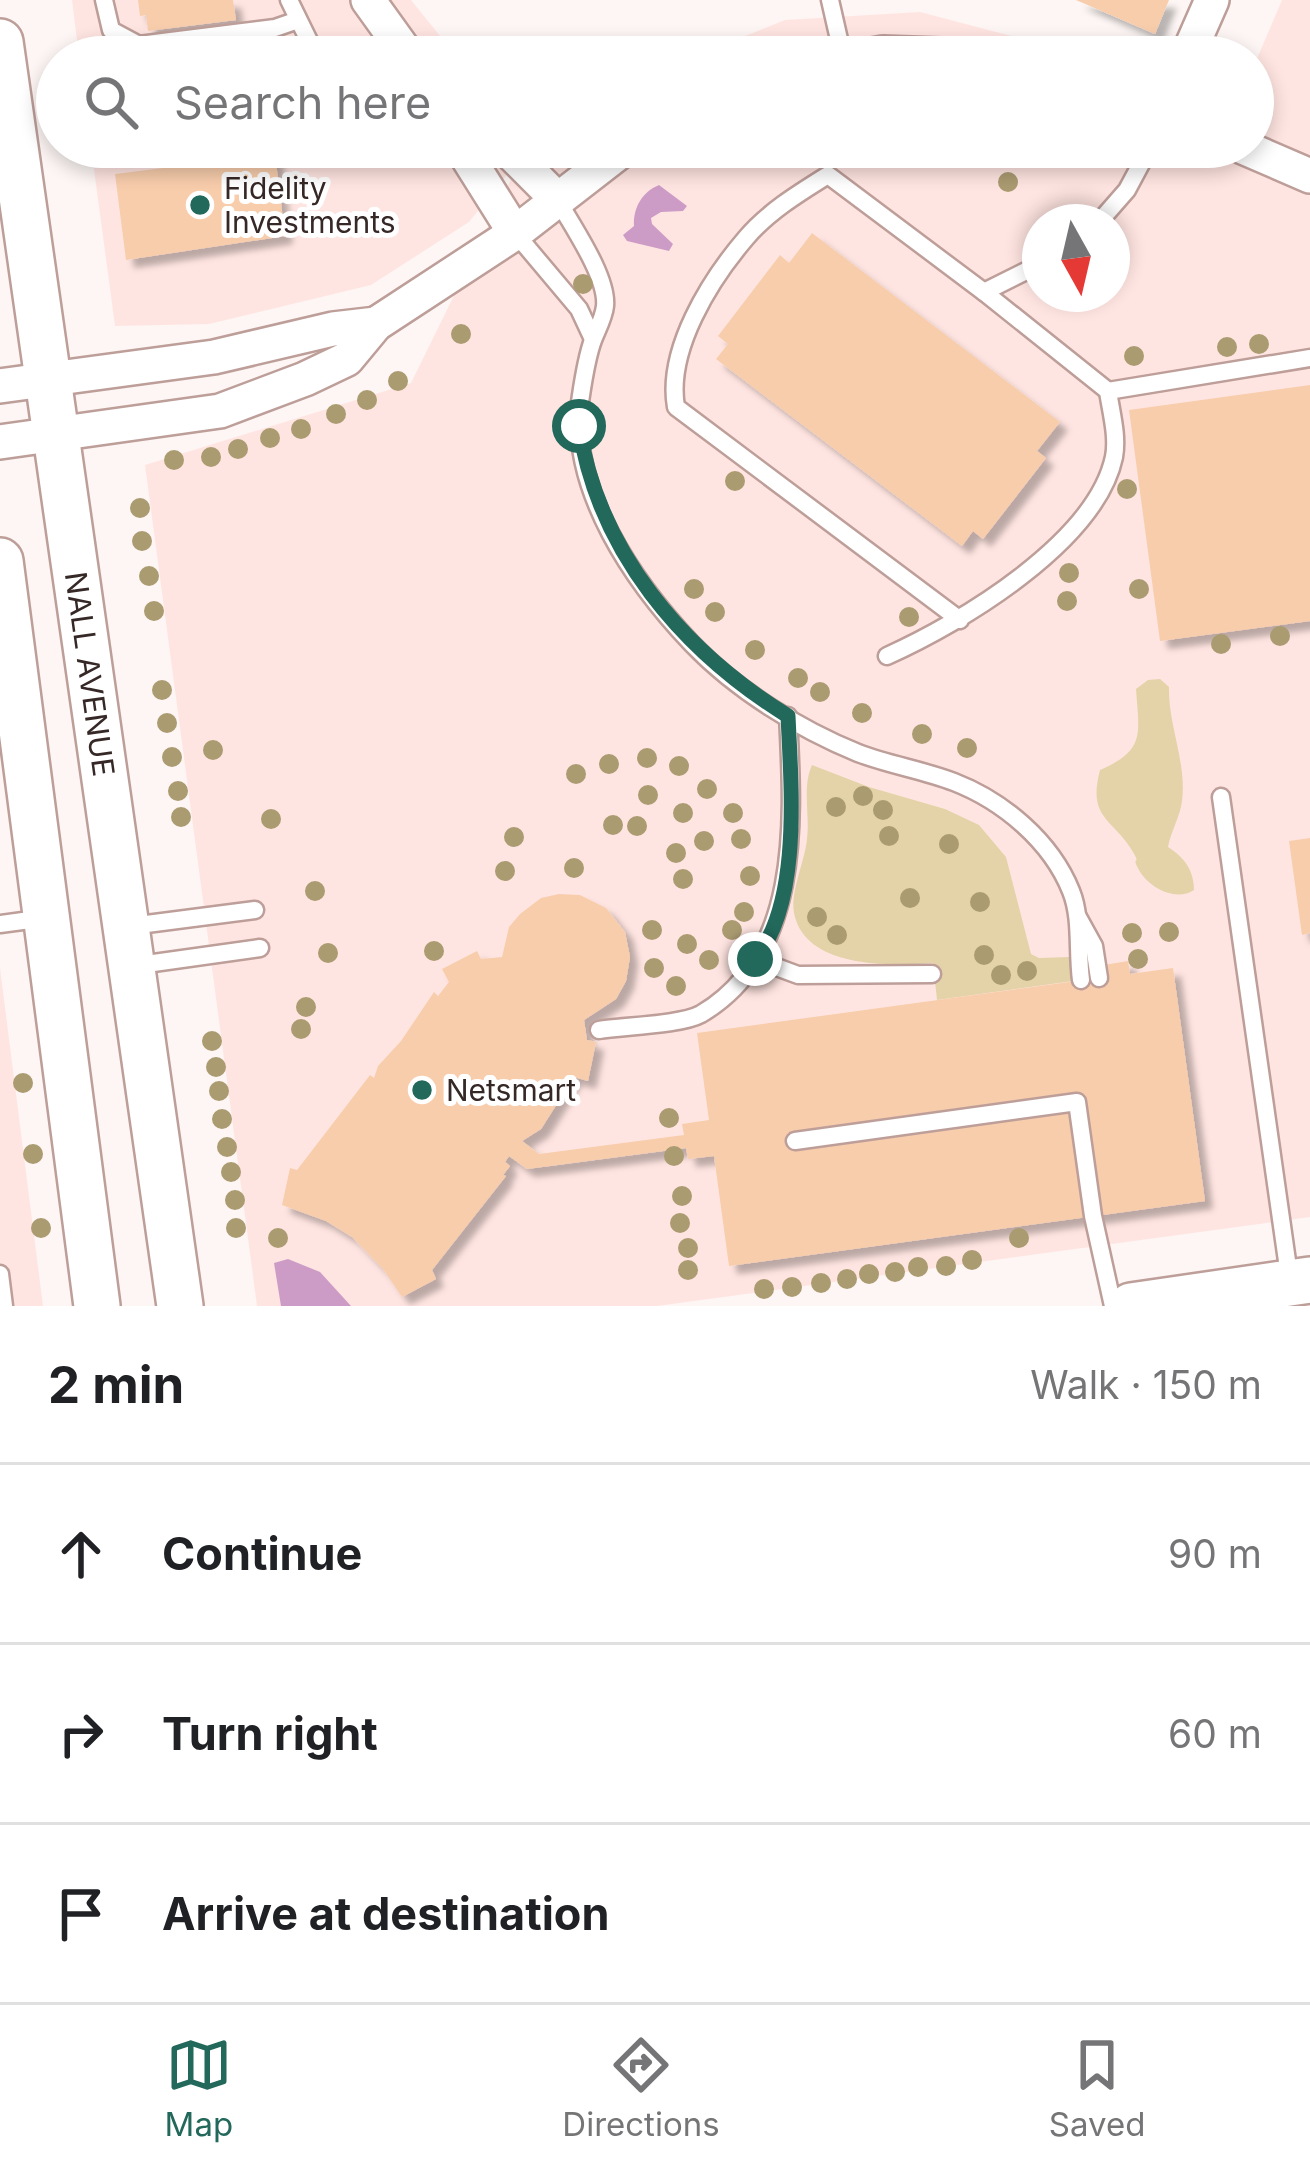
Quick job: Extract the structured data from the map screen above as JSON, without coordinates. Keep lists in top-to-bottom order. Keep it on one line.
{"streets":{"main road":["NALL AVENUE"]},"places":["Fidelity Investments","Netsmart"],"north":"bottom","page":{"search":"Search here","heading":["2 min","Walk · 150 m"],"list":[["Continue","90 m"],["Turn right","60 m"],"Arrive at destination"],"nav":["Map","Directions","Saved"]}}
